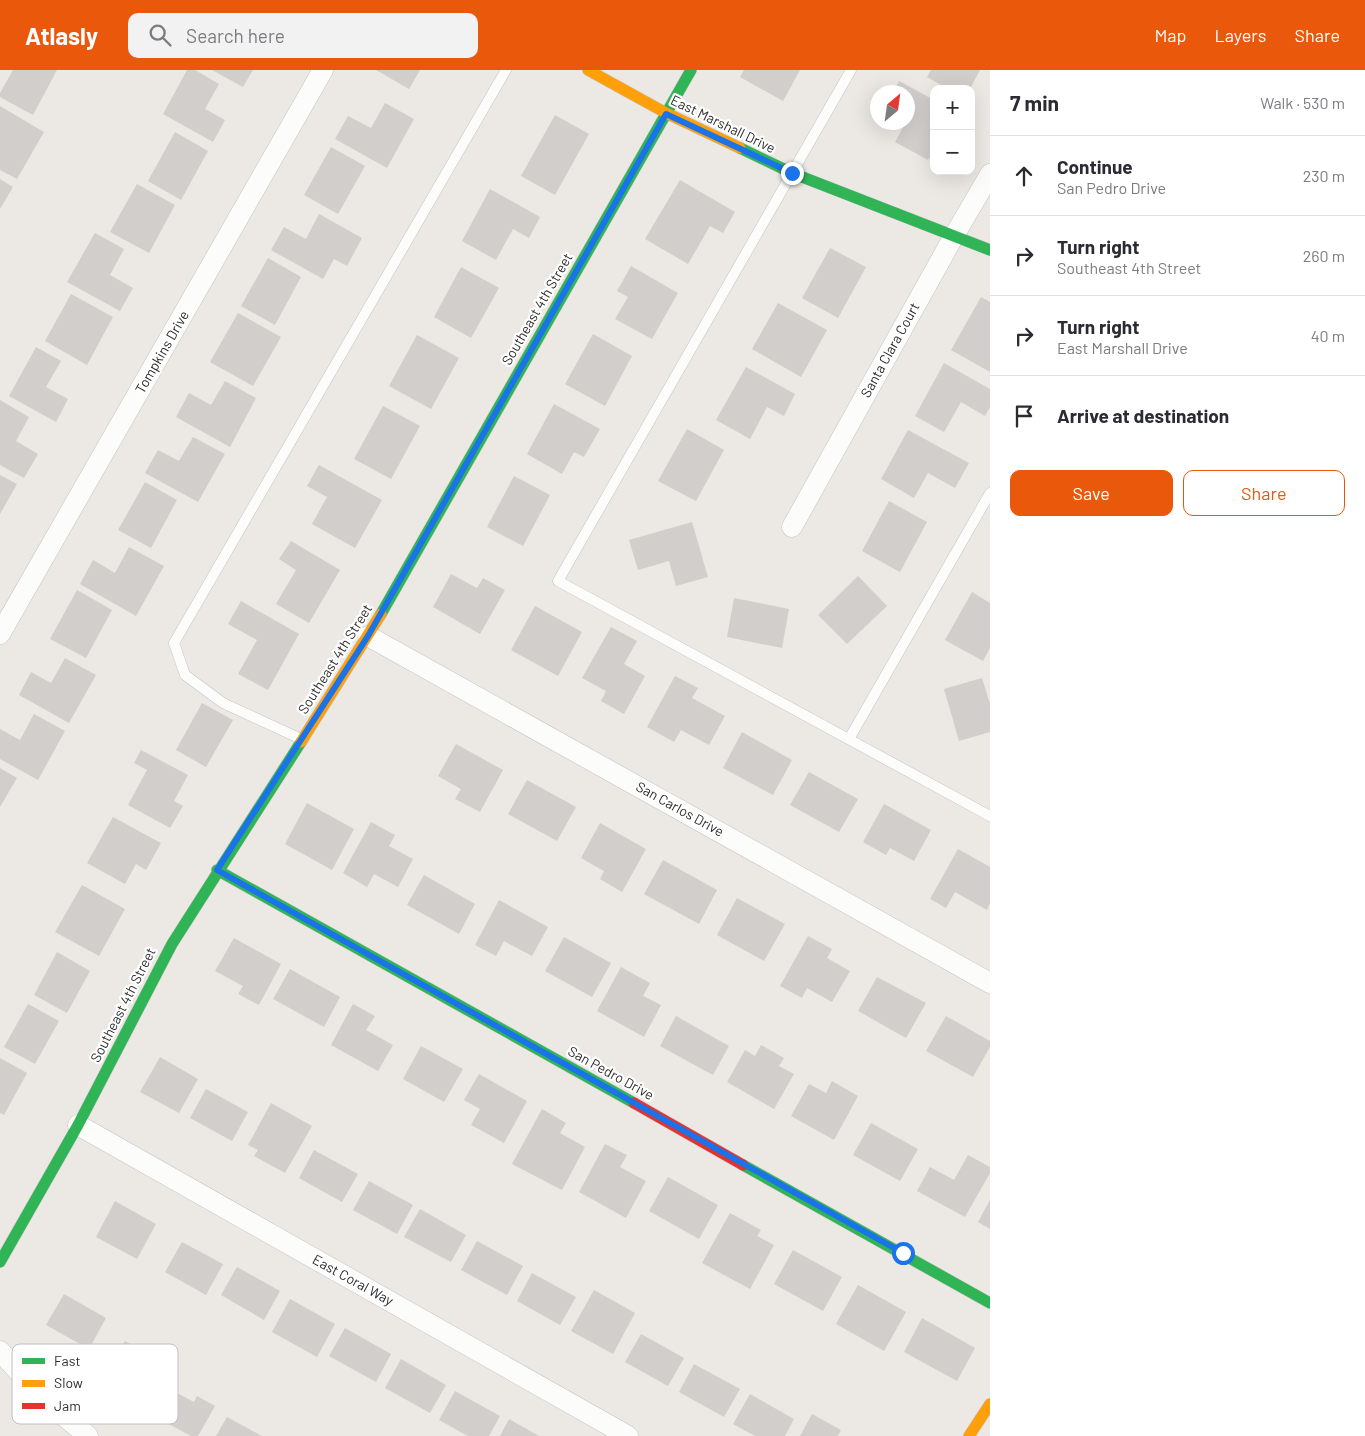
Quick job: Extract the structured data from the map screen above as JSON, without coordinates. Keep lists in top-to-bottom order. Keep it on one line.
{"streets":{"street":["East Marshall Drive","Southeast 4th Street","Santa Clara Court","Tompkins Drive","San Carlos Drive","San Pedro Drive","East Coral Way"]},"crossings":[["East Marshall Drive","Southeast 4th Street"],["East Marshall Drive","Santa Clara Court"],["Southeast 4th Street","San Carlos Drive"],["Southeast 4th Street","San Pedro Drive"],["Southeast 4th Street","East Coral Way"]],"legend":["Fast","Slow","Jam"],"north":"top right","page":{"header":"Atlasly","search":"Search here","nav":["Map","Layers","Share"],"heading":["7 min","Walk · 530 m"],"map_buttons":["+","−"],"list":[["Continue","San Pedro Drive","230 m"],["Turn right","Southeast 4th Street","260 m"],["Turn right","East Marshall Drive","40 m"],"Arrive at destination"],"buttons":["Save","Share"]}}
